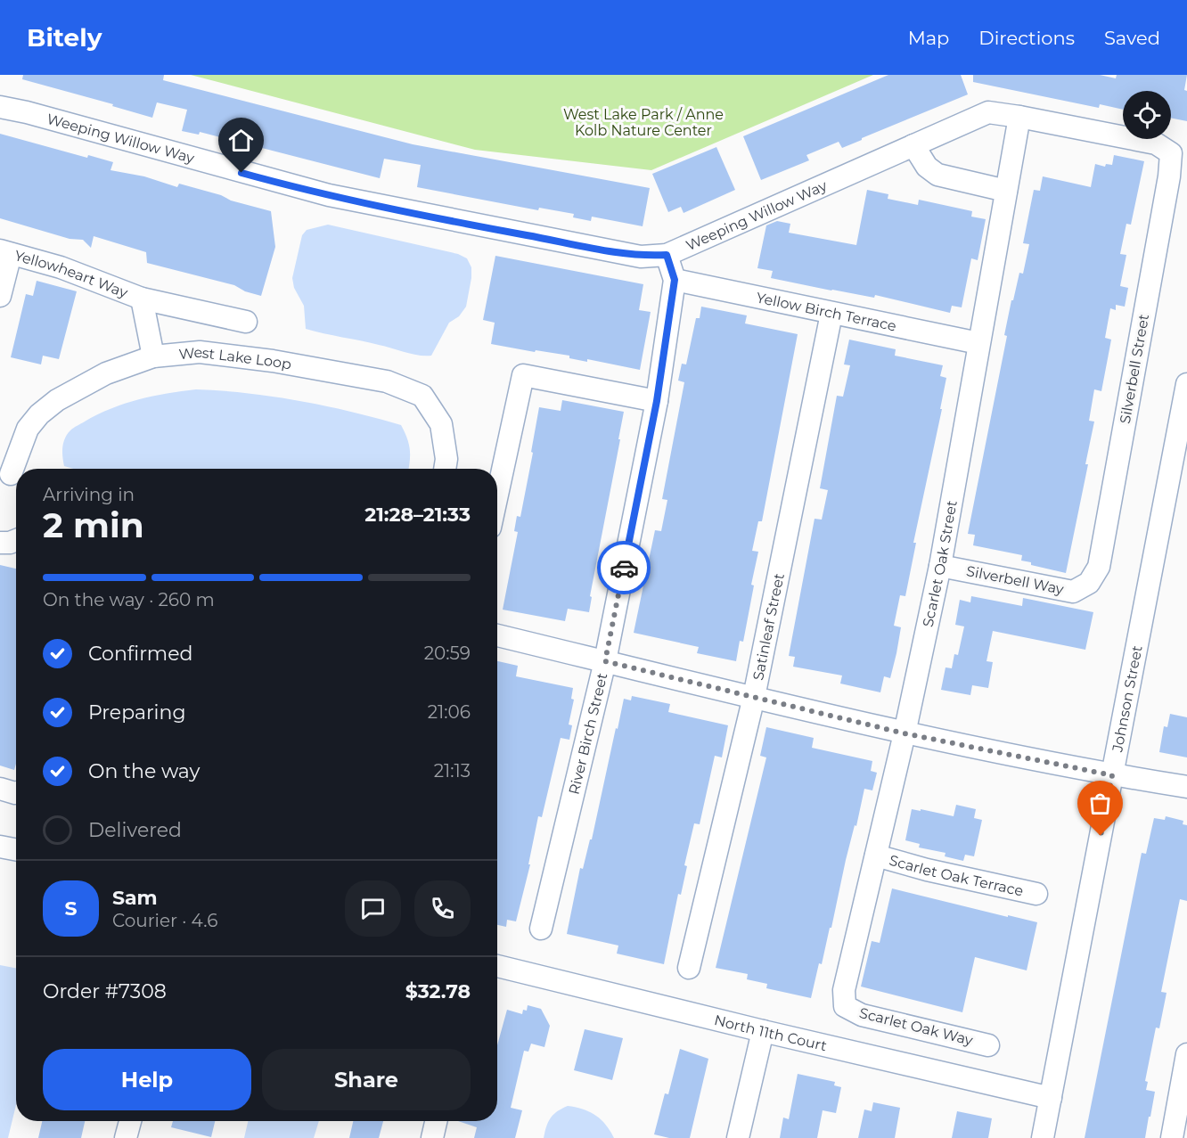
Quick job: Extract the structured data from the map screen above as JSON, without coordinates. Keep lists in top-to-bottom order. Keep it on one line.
{"streets":{"street":["Weeping Willow Way","Yellowheart Way","Yellow Birch Terrace","West Lake Loop","Silverbell Street","Scarlet Oak Street","Silverbell Way","Satinleaf Street","Johnson Street","River Birch Street","Scarlet Oak Terrace","Scarlet Oak Way","North 11th Court"]},"crossings":[["Weeping Willow Way","Silverbell Street"],["Weeping Willow Way","Scarlet Oak Street"],["Weeping Willow Way","River Birch Street"],["Yellowheart Way","West Lake Loop"],["Yellow Birch Terrace","Scarlet Oak Street"],["Yellow Birch Terrace","Satinleaf Street"],["Yellow Birch Terrace","River Birch Street"],["Silverbell Street","Silverbell Way"],["Scarlet Oak Street","Silverbell Way"],["Scarlet Oak Street","Scarlet Oak Terrace"],["Scarlet Oak Street","Scarlet Oak Way"],["Johnson Street","North 11th Court"]],"parks":["West Lake Park / Anne Kolb Nature Center"],"page":{"header":"Bitely","nav":["Map","Directions","Saved"],"heading":["2 min","Arriving in","21:28–21:33"],"panel":["Sam","Courier · 4.6","Order #7308","$32.78"],"bar":"On the way · 260 m","list":[["Confirmed","20:59"],["Preparing","21:06"],["On the way","21:13"],"Delivered"],"round":"S","buttons":["Help","Share"]}}
